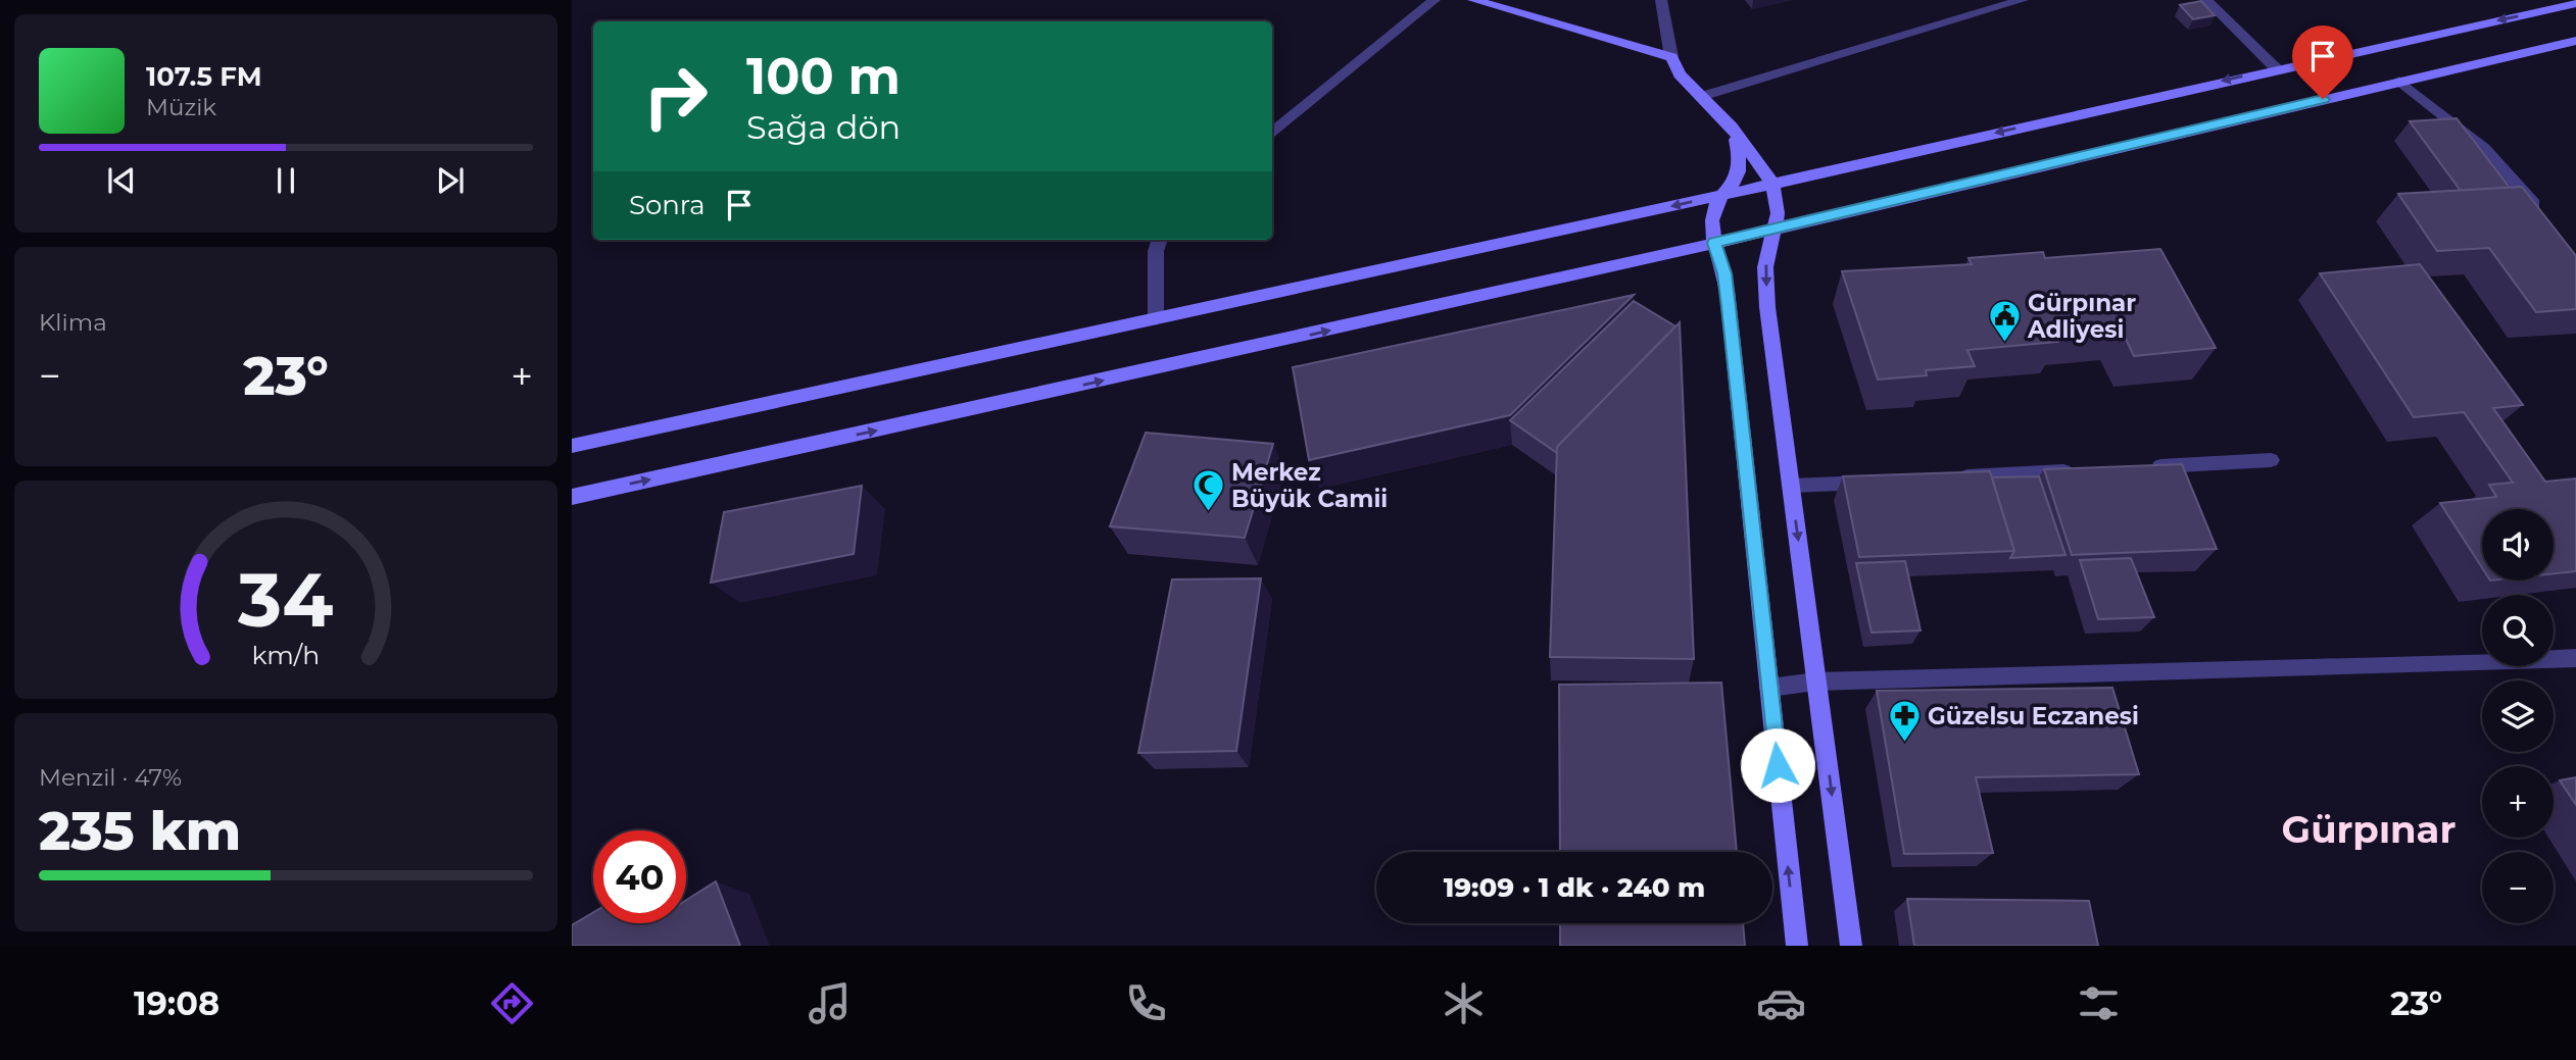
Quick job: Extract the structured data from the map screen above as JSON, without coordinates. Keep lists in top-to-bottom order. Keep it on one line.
{"districts":["Gürpınar"],"places":{"public building":["Gürpınar Adliyesi"],"mosque":["Merkez Büyük Camii"],"pharmacy":["Güzelsu Eczanesi"]},"page":{"turn":["100 m","Sağa dön"],"song":["107.5 FM","Müzik"],"then":"Sonra","tile":["Klima",["Menzil · 47%","235 km"]],"heat":["−","23°","+"],"map_buttons":["+","−"],"limit":"40","trip":"19:09 · 1 dk · 240 m","tabs":["19:08","23°"],"gauge":["34","km/h"]}}
